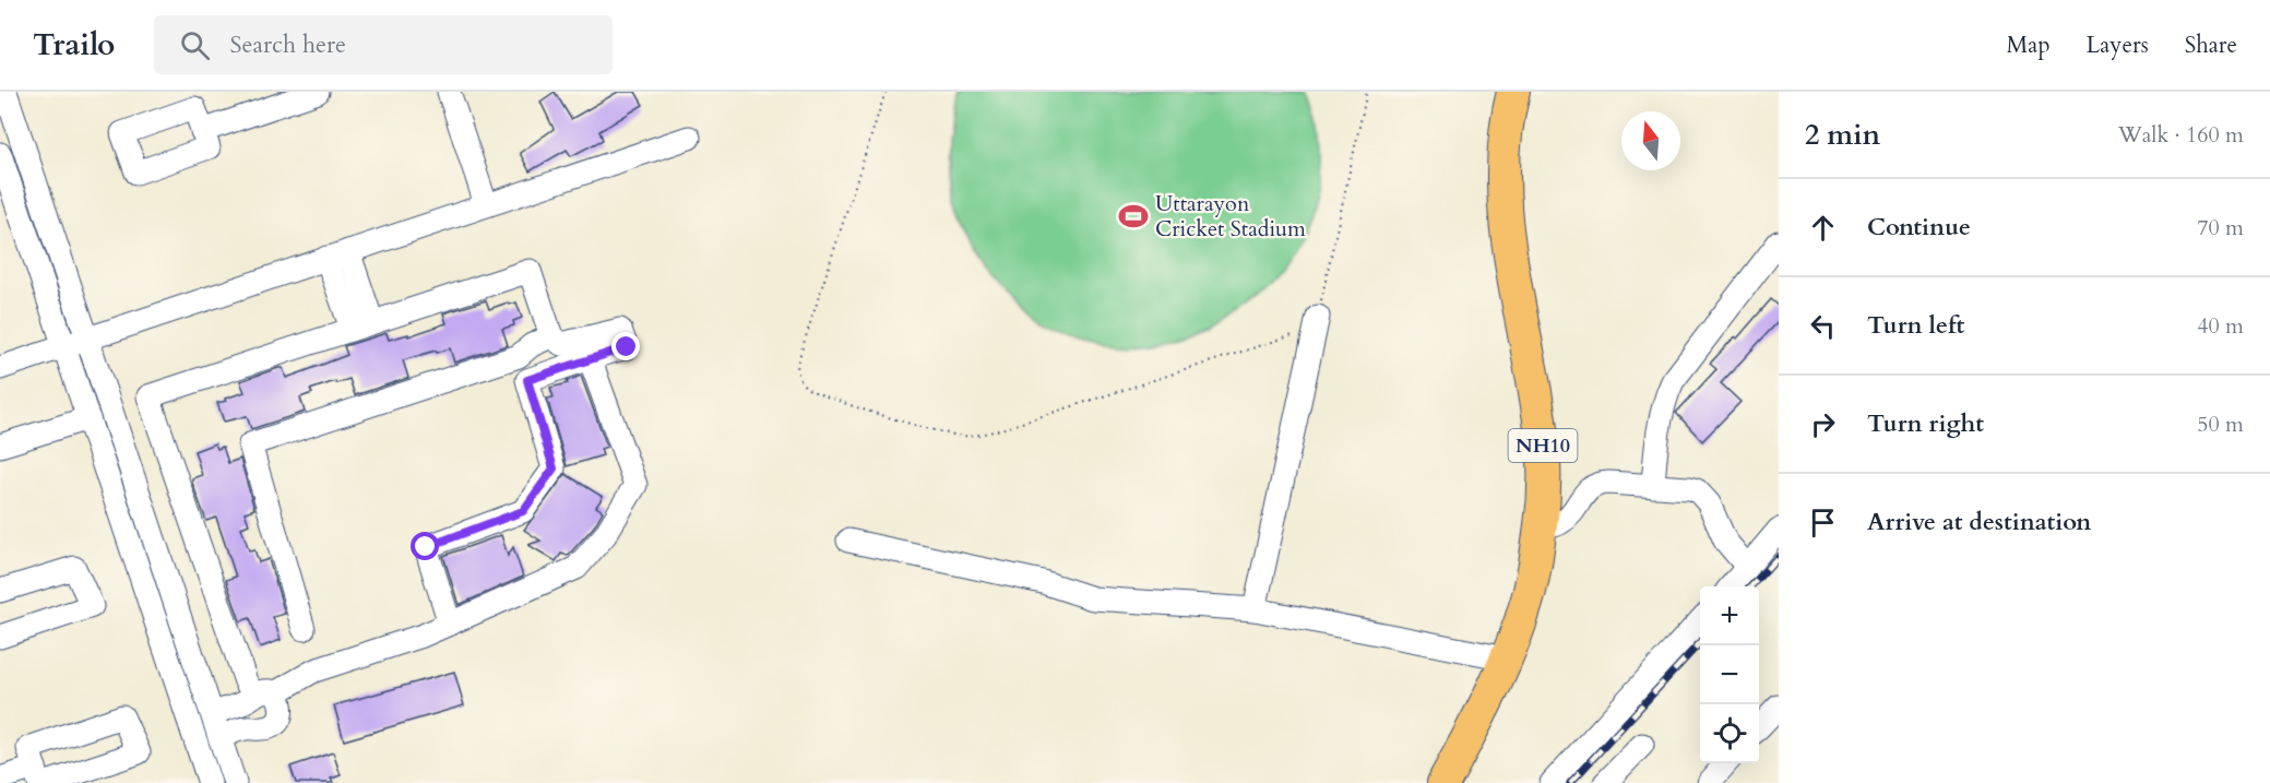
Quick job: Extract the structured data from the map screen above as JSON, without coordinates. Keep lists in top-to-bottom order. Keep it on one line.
{"streets":{"highway":["NH10"]},"places":{"sports":["Uttarayon Cricket Stadium"]},"north":"top","page":{"header":"Trailo","search":"Search here","nav":["Map","Layers","Share"],"heading":["2 min","Walk · 160 m"],"list":[["Continue","70 m"],["Turn left","40 m"],["Turn right","50 m"],"Arrive at destination"],"map_buttons":["+","−"]}}
